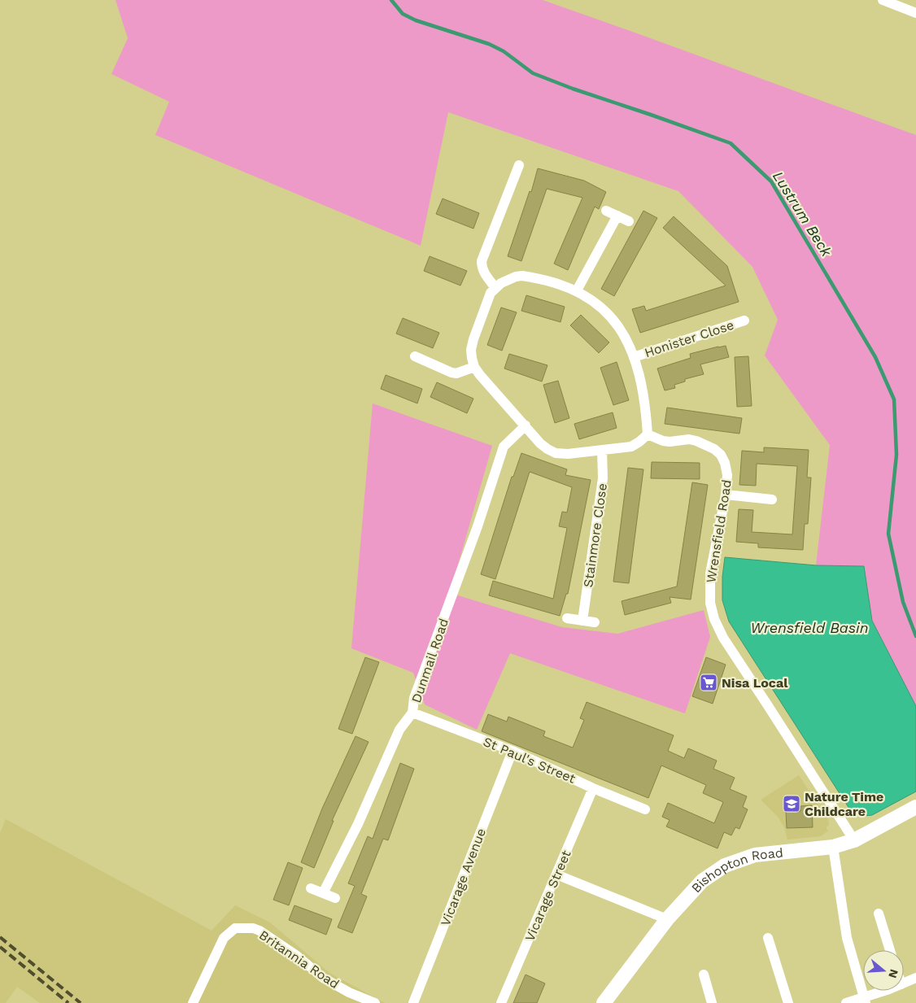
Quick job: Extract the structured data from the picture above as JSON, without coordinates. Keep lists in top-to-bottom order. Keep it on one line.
{"streets":{"street":["Honister Close","Wrensfield Road","Stainmore Close","Dunmail Road","St Paul's Street","Bishopton Road","Vicarage Avenue","Vicarage Street","Britannia Road"]},"crossings":[["Wrensfield Road","Bishopton Road"],["Dunmail Road","St Paul's Street"],["St Paul's Street","Vicarage Avenue"],["St Paul's Street","Vicarage Street"]],"water":["Lustrum Beck","Wrensfield Basin"],"places":{"supermarket":["Nisa Local"],"school or university":["Nature Time Childcare"]},"north":"right"}
